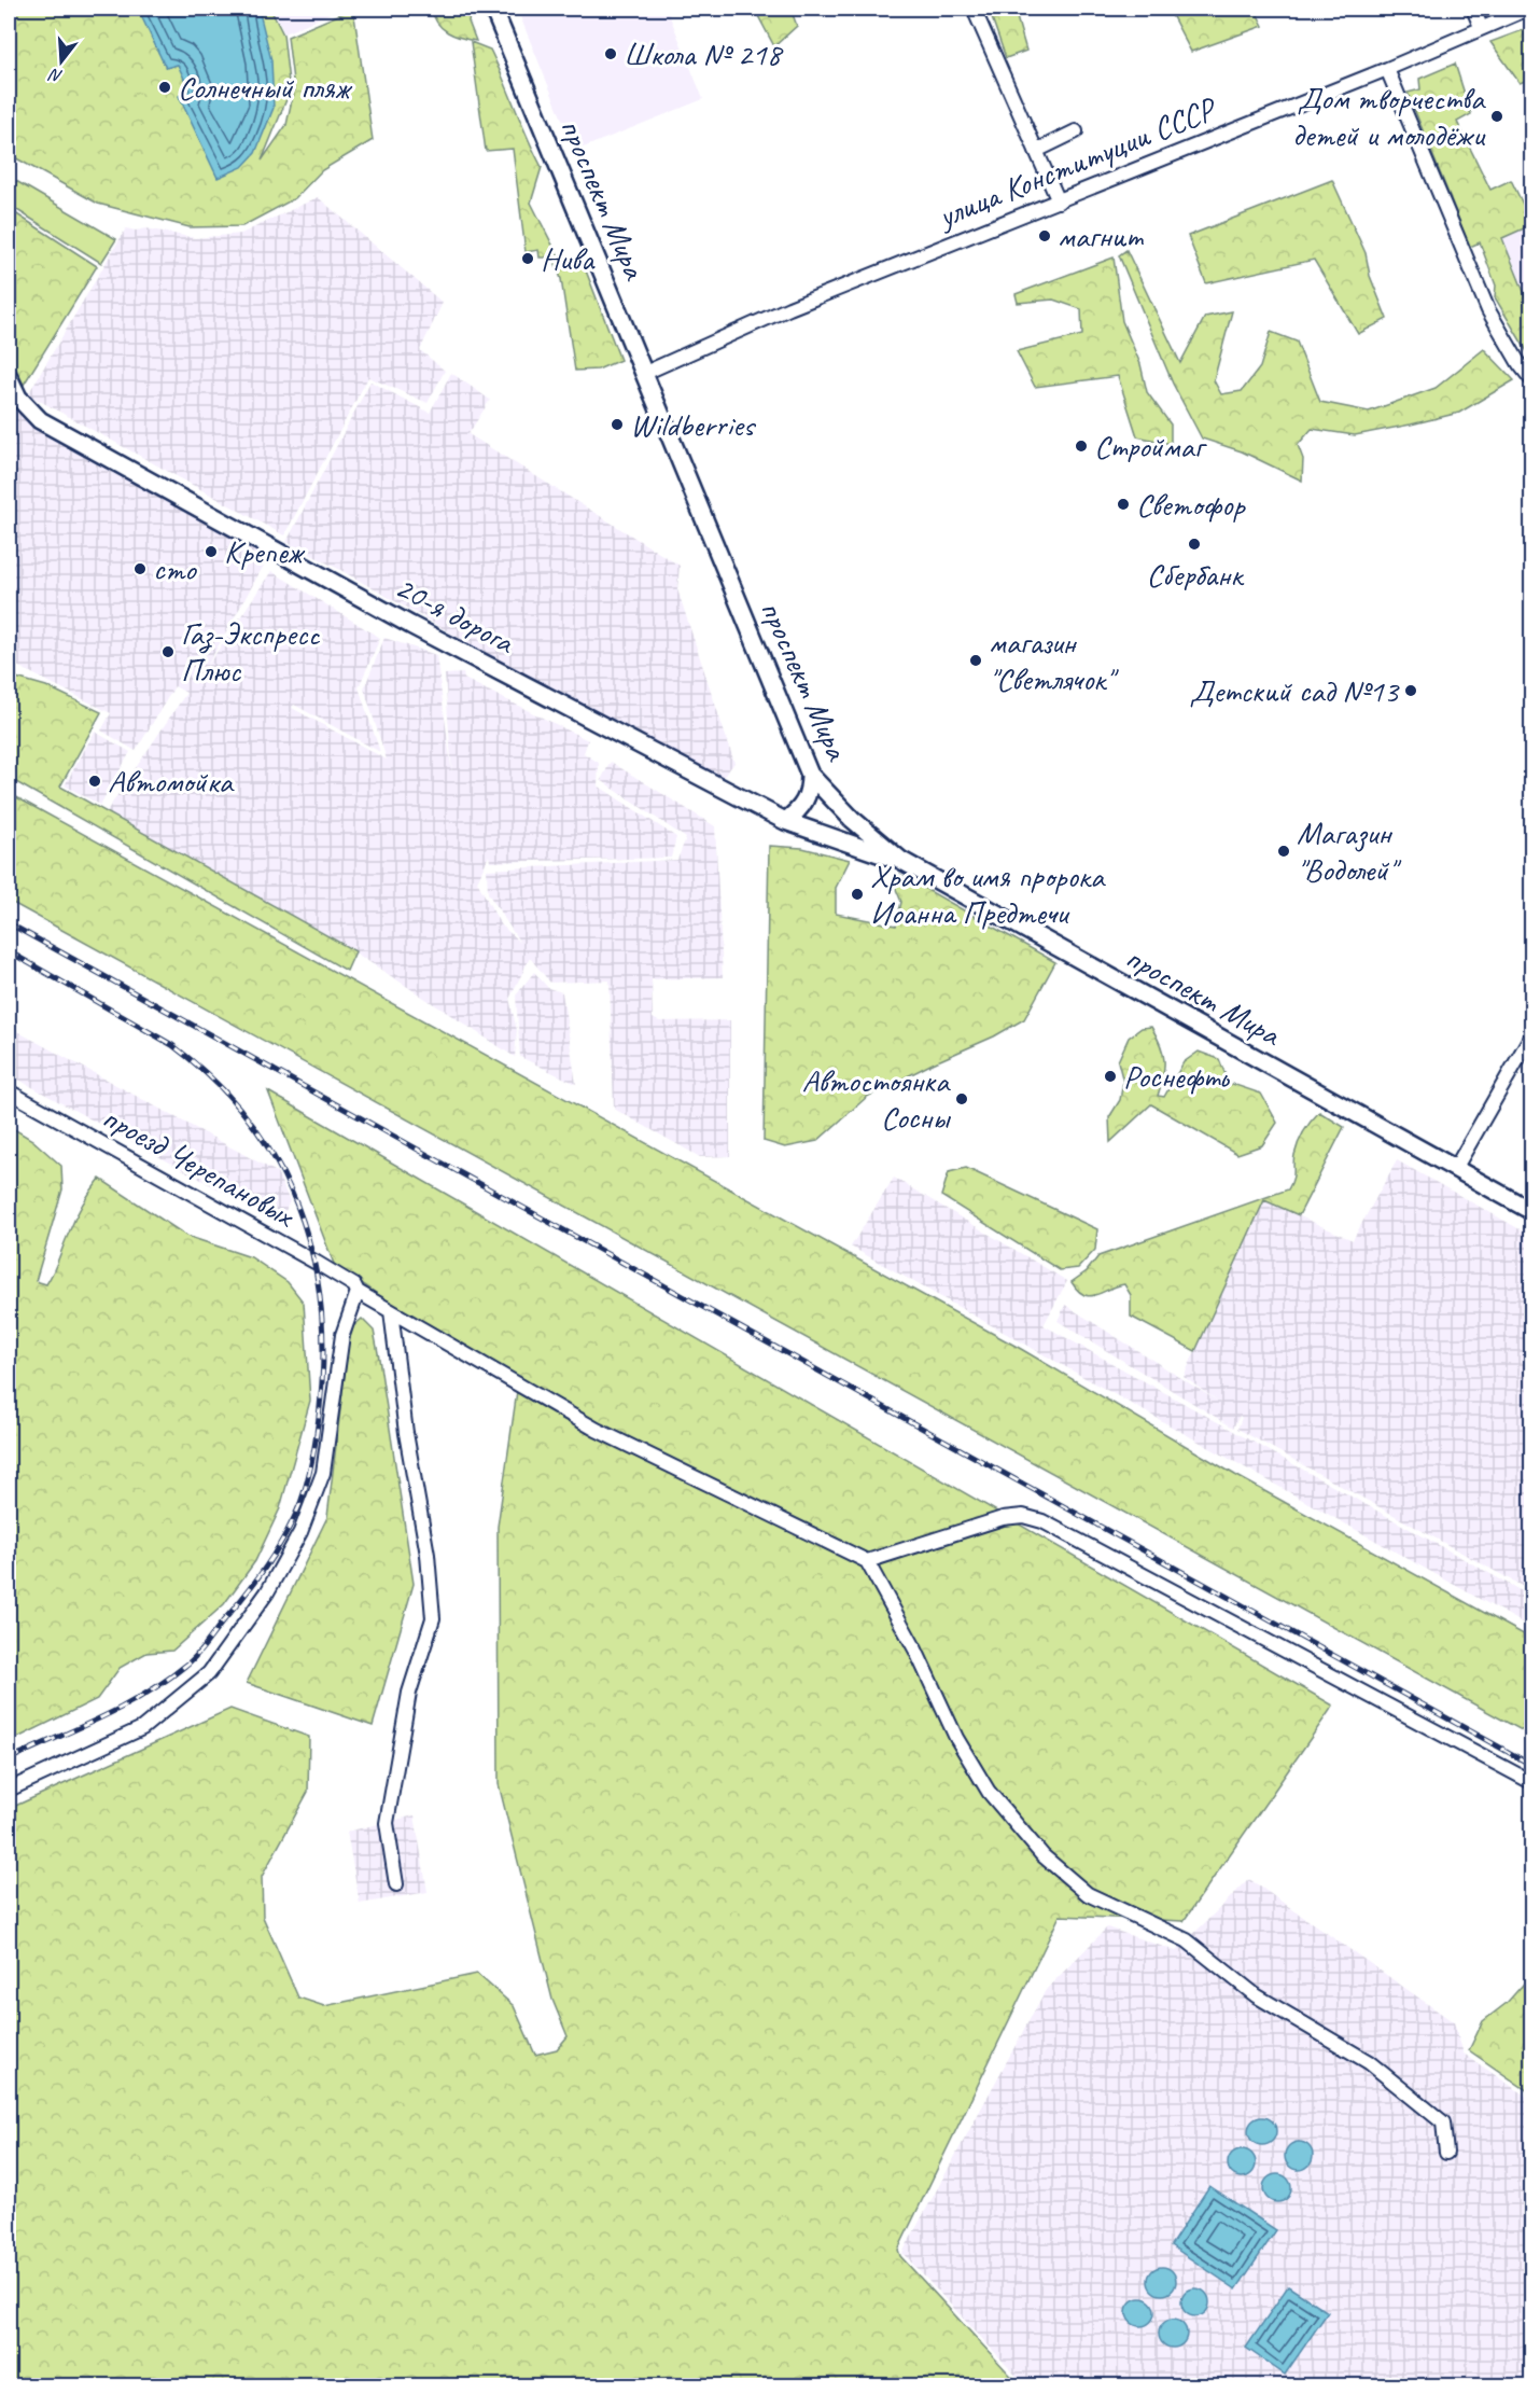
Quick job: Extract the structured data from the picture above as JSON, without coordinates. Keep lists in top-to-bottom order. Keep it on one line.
{"streets":{"main road":["проспект Мира","20-я дорога"],"street":["улица Конституции СССР","проезд Черепановых"]},"crossings":[["улица Конституции СССР","проспект Мира"],["проспект Мира","20-я дорога"]],"places":["Школа № 218","Солнечный пляж","Дом творчества детей и молодёжи","магнит","Нива","Wildberries","Строймаг","Светофор","Сбербанк","Крепеж","сто","Газ-Экспресс Плюс","магазин \"Светлячок\"","Детский сад №13","Автомойка","Магазин \"Водолей\"","Храм во имя пророка Иоанна Предтечи","Роснефть","Автостоянка Сосны"],"north":"bottom"}
